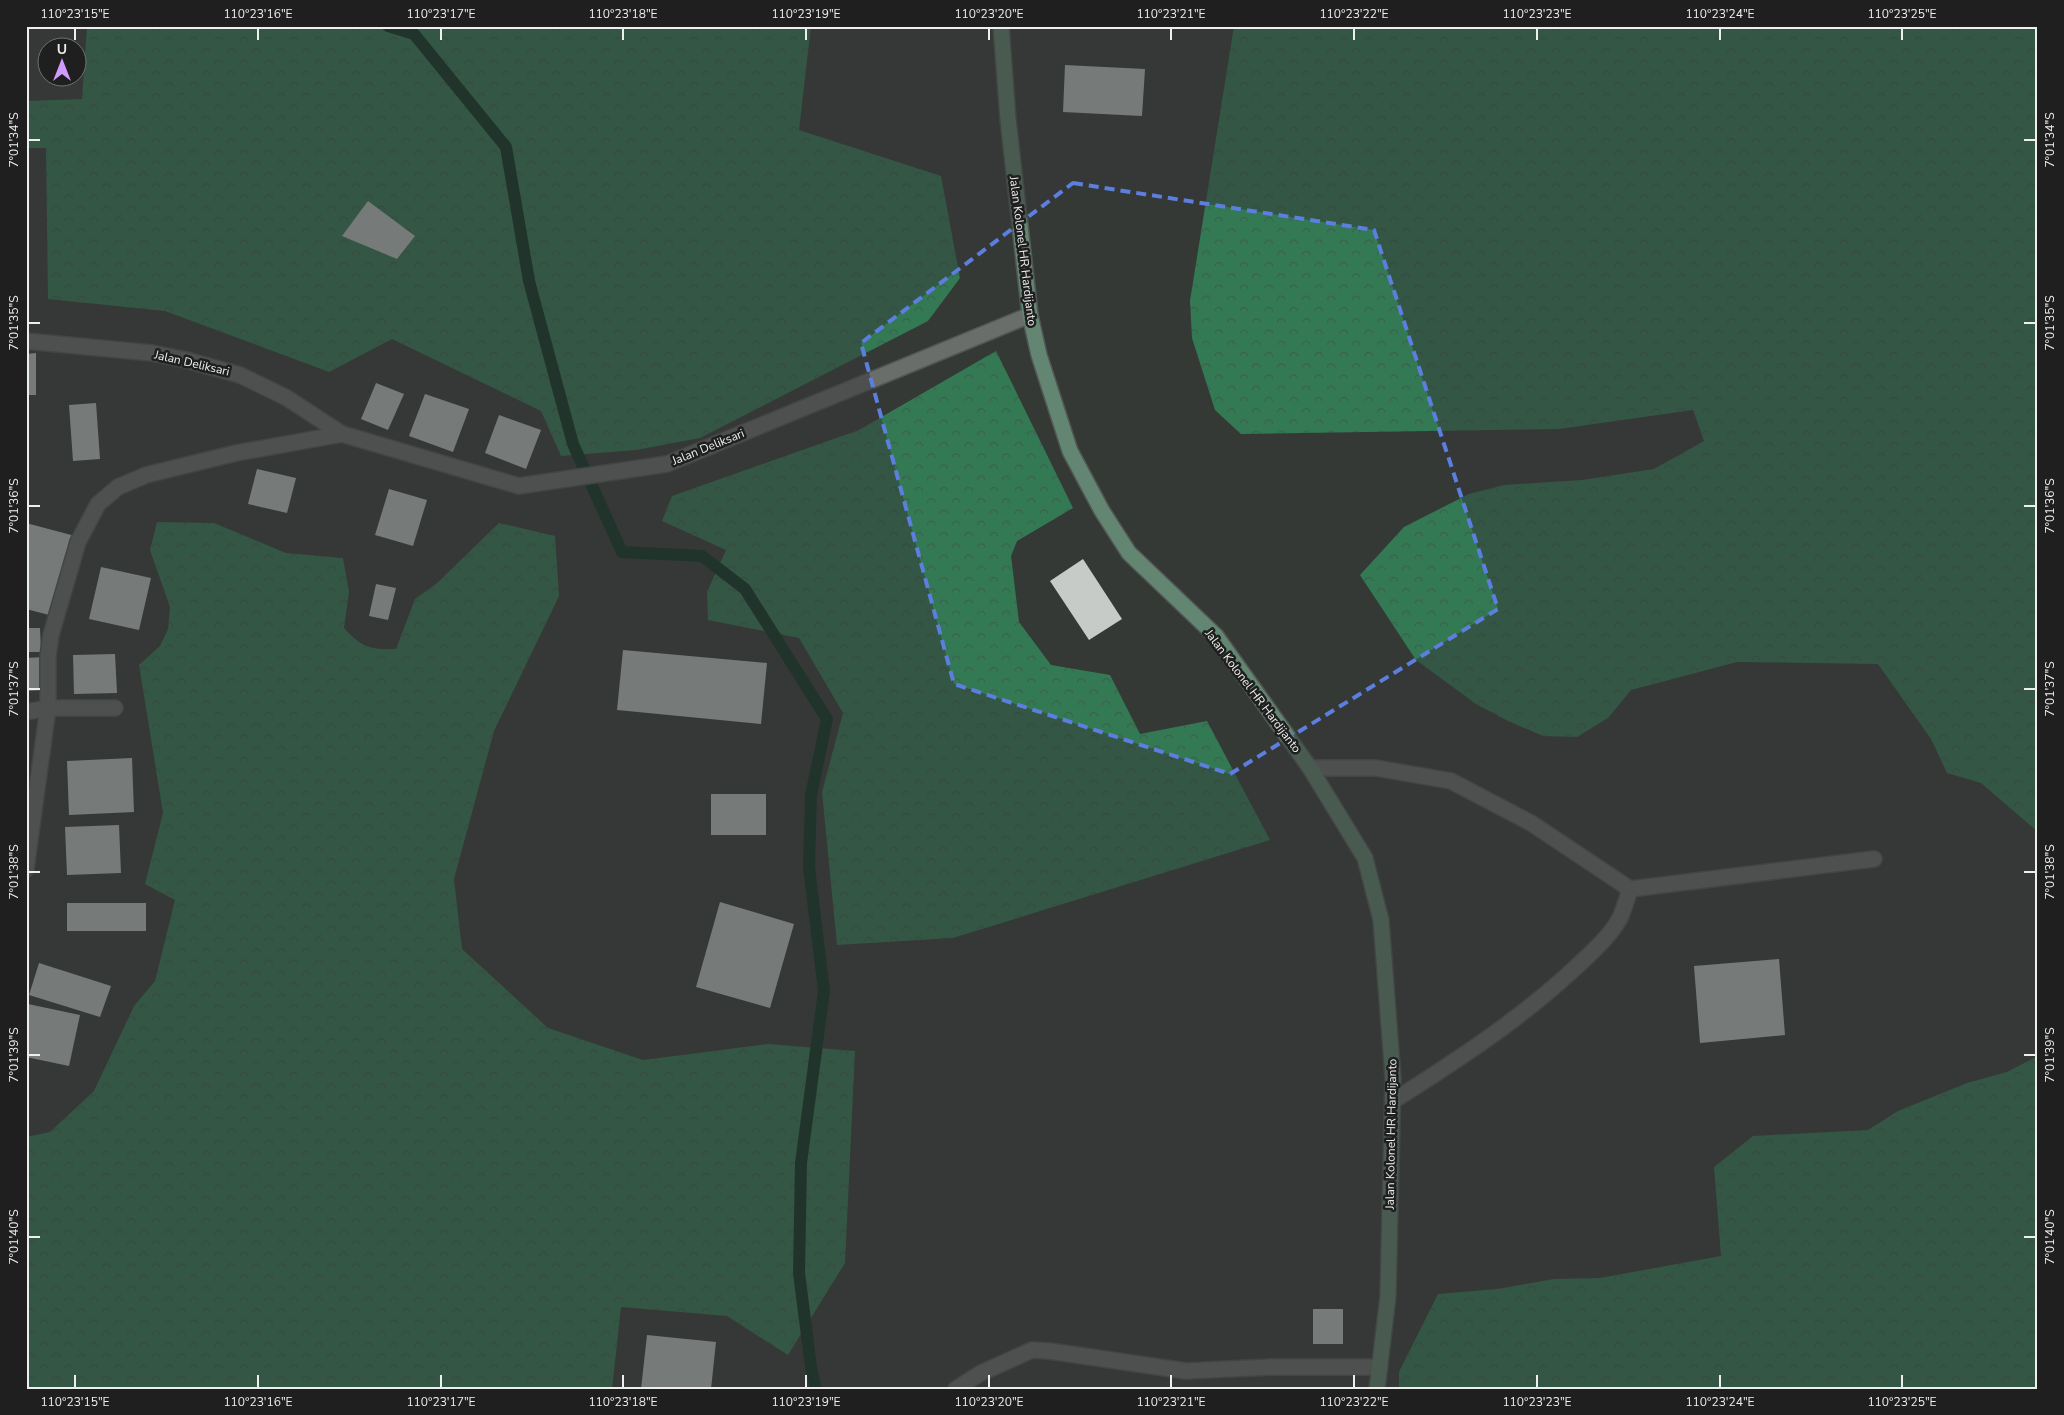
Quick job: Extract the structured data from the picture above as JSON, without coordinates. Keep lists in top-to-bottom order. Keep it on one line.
{"streets":{"main road":["Jalan Kolonel HR Hardijanto"],"street":["Jalan Deliksari"]},"crossings":[["Jalan Kolonel HR Hardijanto","Jalan Deliksari"]],"north":"top","coordinates":["110°23'15\"E","110°23'16\"E","110°23'17\"E","110°23'18\"E","110°23'19\"E","110°23'20\"E","110°23'21\"E","110°23'22\"E","110°23'23\"E","110°23'24\"E","110°23'25\"E","7°01'34\"S","7°01'35\"S","7°01'36\"S","7°01'37\"S","7°01'38\"S","7°01'39\"S","7°01'40\"S"]}
